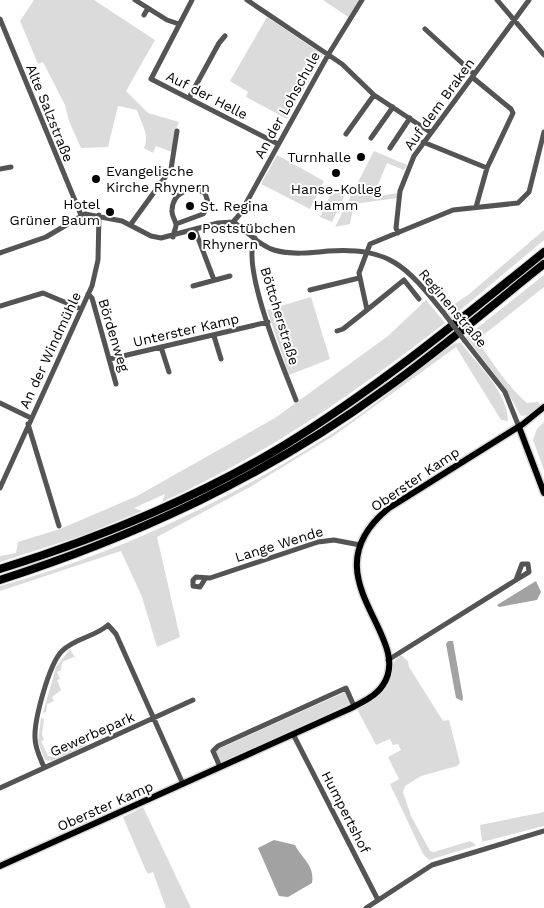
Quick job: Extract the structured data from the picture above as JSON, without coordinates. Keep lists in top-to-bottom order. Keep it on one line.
{"streets":{"main road":["Oberster Kamp"],"street":["Auf der Helle","Auf dem Braken","An der Lohschule","Alte Salzstraße","Reginenstraße","Böttcherstraße","Unterster Kamp","Bördenweg","An der Windmühle","Lange Wende","Gewerbepark","Humpertshof"]},"crossings":[["Auf der Helle","An der Lohschule"],["An der Lohschule","Reginenstraße"],["Reginenstraße","Böttcherstraße"],["Reginenstraße","Oberster Kamp"],["Böttcherstraße","Unterster Kamp"],["Unterster Kamp","Bördenweg"],["Bördenweg","An der Windmühle"],["Oberster Kamp","Lange Wende"],["Oberster Kamp","Humpertshof"]],"places":["Turnhalle","Hanse-Kolleg Hamm","Evangelische Kirche Rhynern","St. Regina","Hotel Grüner Baum","Poststübchen Rhynern"]}
